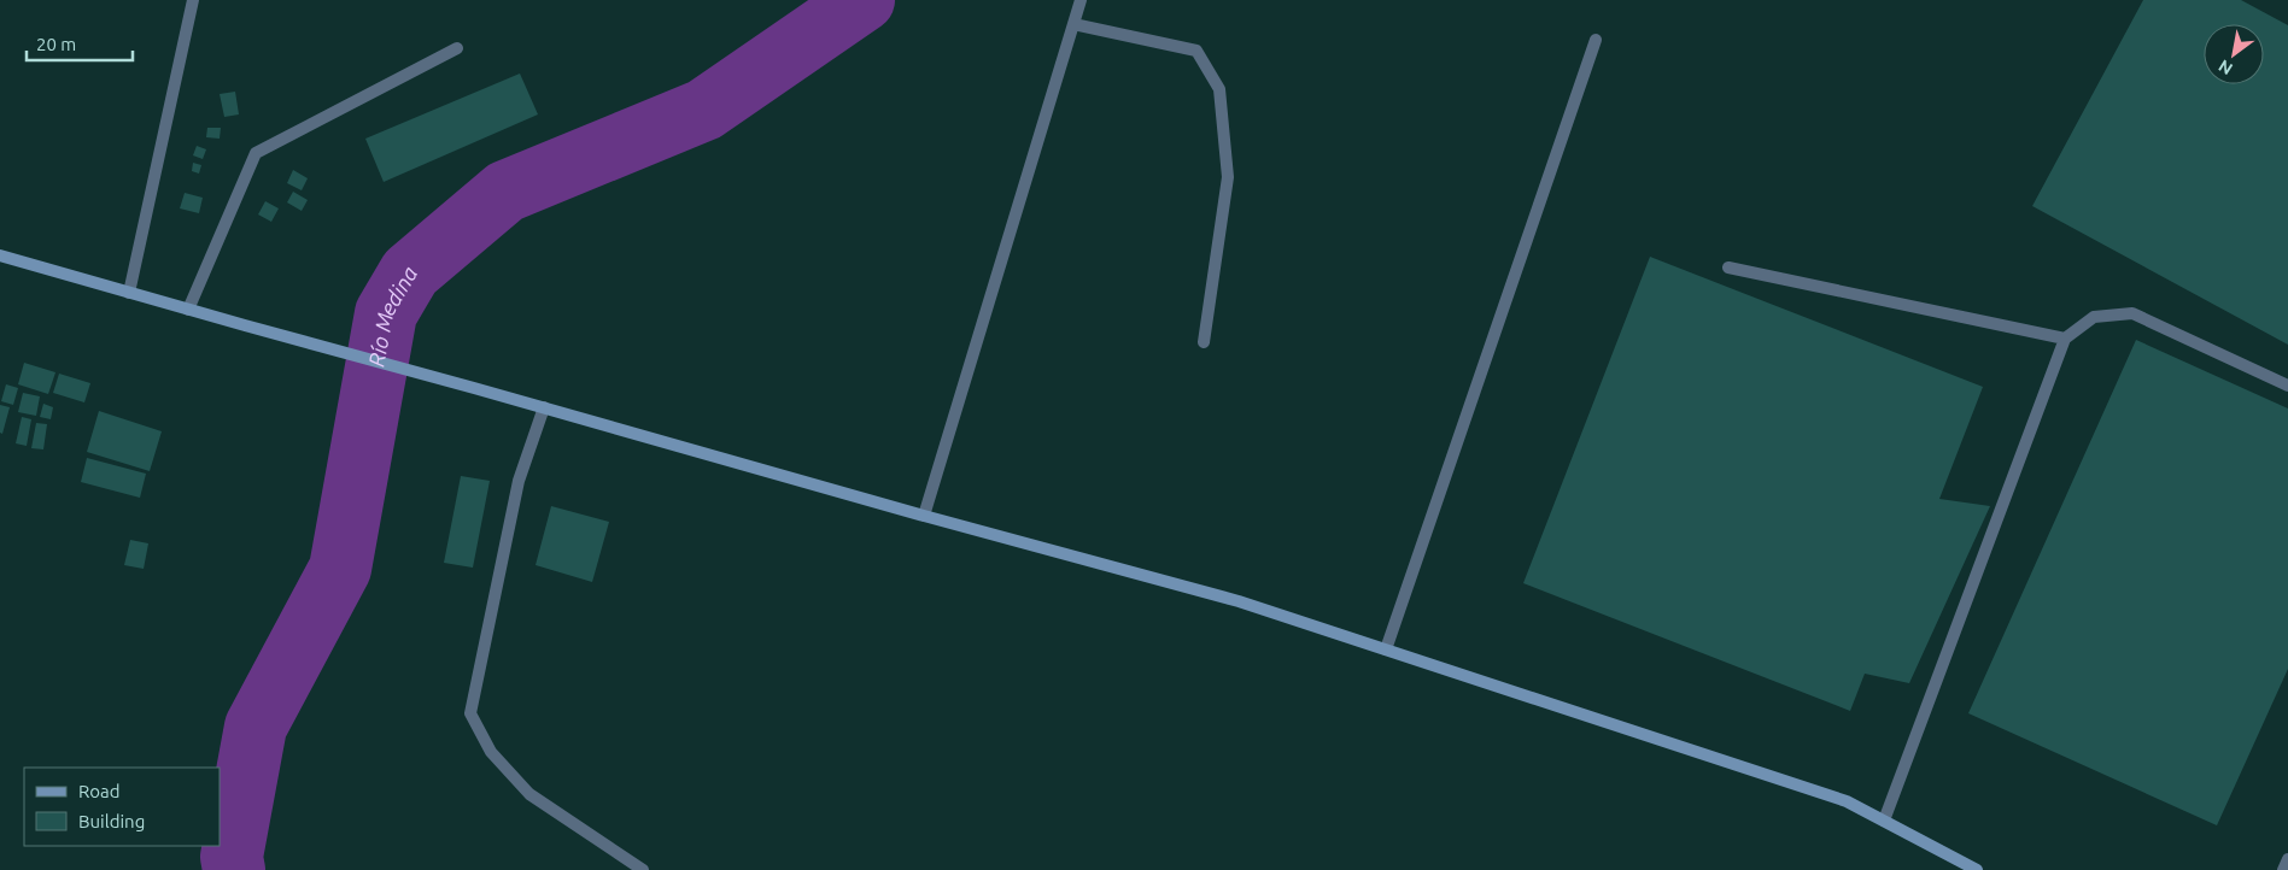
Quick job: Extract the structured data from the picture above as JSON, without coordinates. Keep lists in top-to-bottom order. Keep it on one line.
{"water":["Río Medina"],"legend":["Road","Building"],"scale_bar":"20 m","north":"bottom left"}
